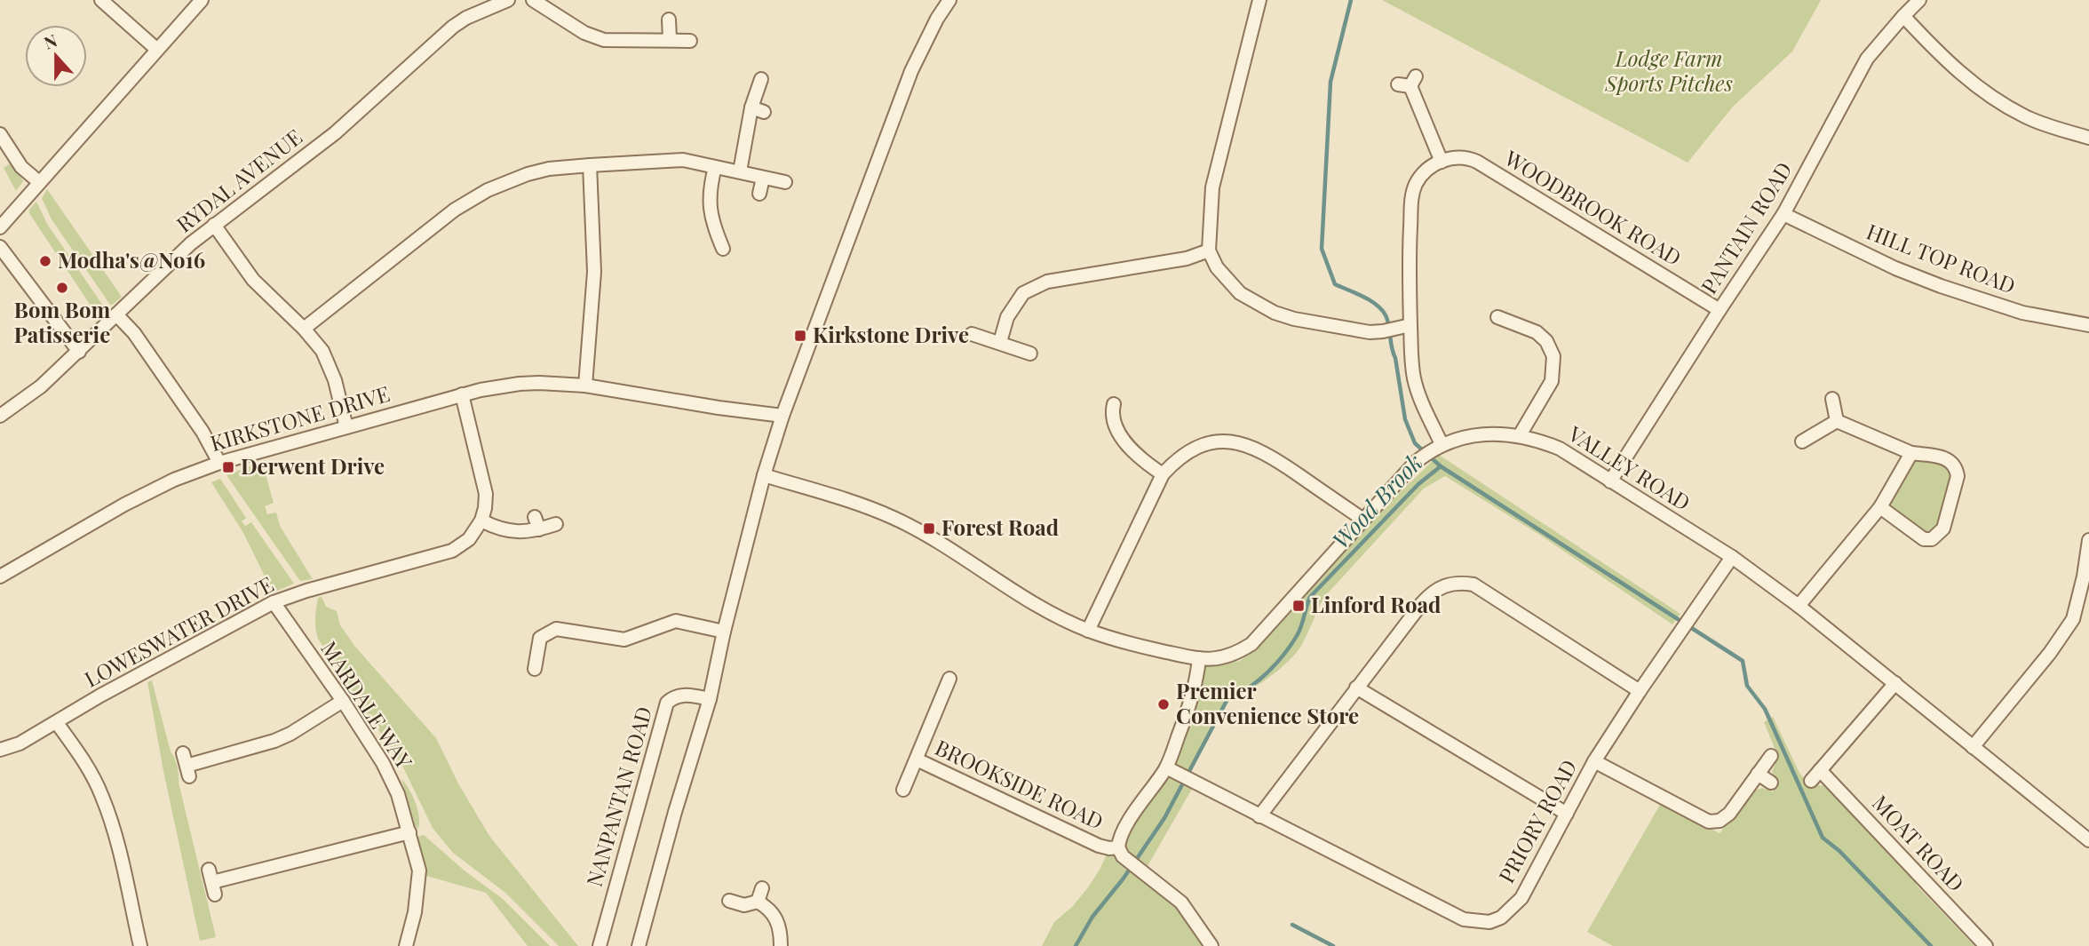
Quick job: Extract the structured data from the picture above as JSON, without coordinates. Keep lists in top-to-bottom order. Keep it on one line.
{"streets":{"street":["RYDAL AVENUE","WOODBROOK ROAD","PANTAIN ROAD","HILL TOP ROAD","KIRKSTONE DRIVE","VALLEY ROAD","LOWESWATER DRIVE","MARDALE WAY","BROOKSIDE ROAD","NANPANTAN ROAD","PRIORY ROAD","MOAT ROAD"]},"crossings":[["WOODBROOK ROAD","PANTAIN ROAD"],["PANTAIN ROAD","HILL TOP ROAD"],["PANTAIN ROAD","VALLEY ROAD"],["VALLEY ROAD","BROOKSIDE ROAD"],["VALLEY ROAD","PRIORY ROAD"],["LOWESWATER DRIVE","MARDALE WAY"],["BROOKSIDE ROAD","PRIORY ROAD"]],"water":["Wood Brook"],"parks":["Lodge Farm Sports Pitches"],"places":{"other":["Modha's@No16","Bom Bom Patisserie","Premier Convenience Store"],"transit":["Kirkstone Drive","Derwent Drive","Forest Road","Linford Road"]},"north":"top"}
